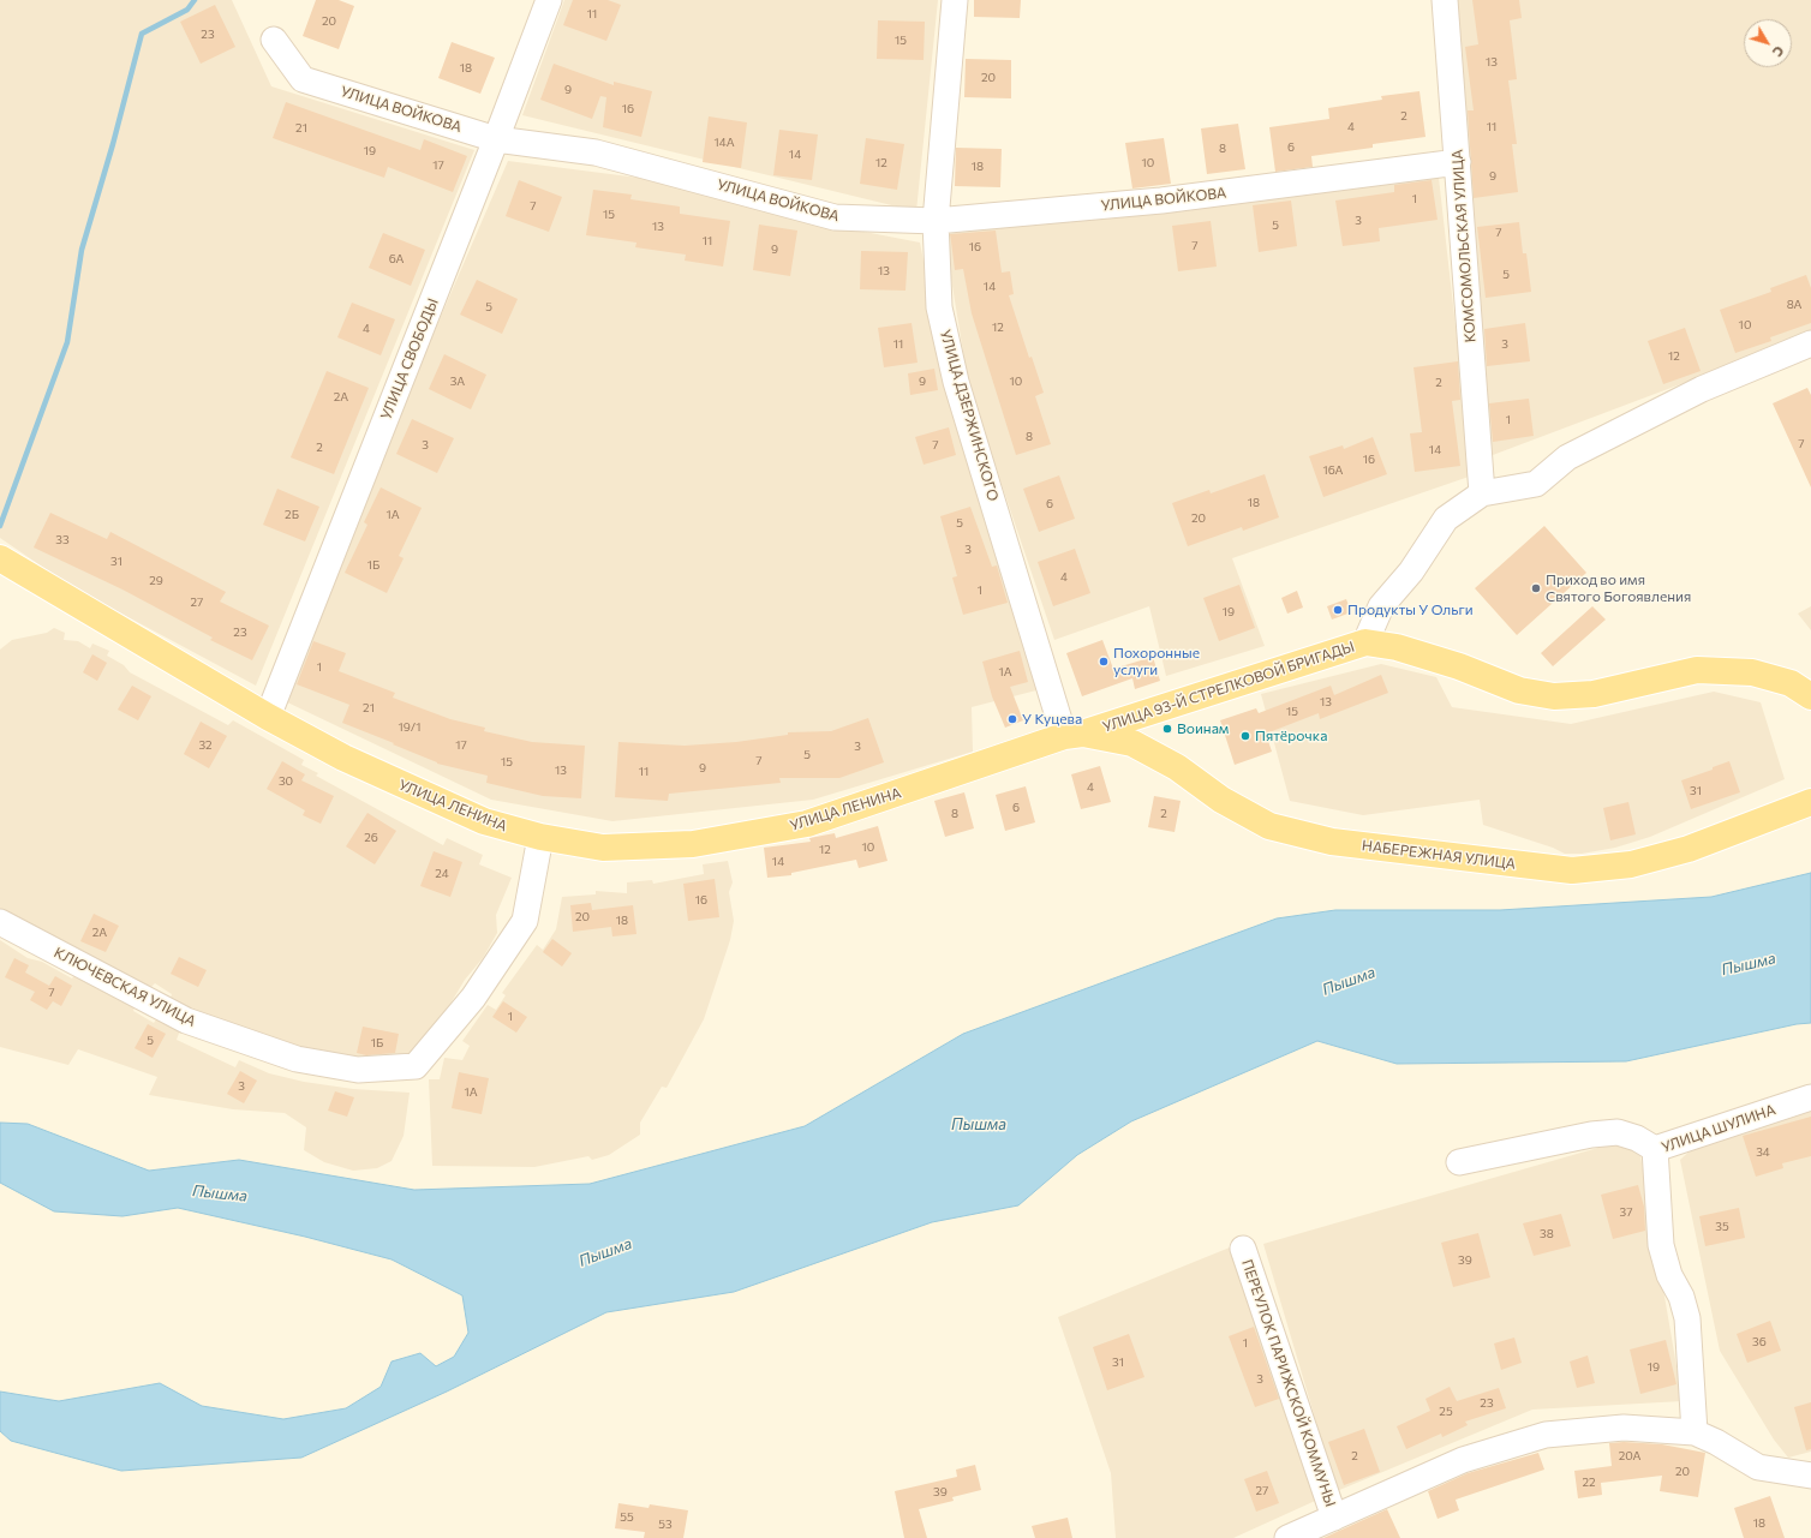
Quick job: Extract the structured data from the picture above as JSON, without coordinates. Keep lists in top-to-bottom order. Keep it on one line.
{"streets":{"main road":["УЛИЦА 93-Й СТРЕЛКОВОЙ БРИГАДЫ","УЛИЦА ЛЕНИНА","НАБЕРЕЖНАЯ УЛИЦА"],"street":["УЛИЦА ВОЙКОВА","КОМСОМОЛЬСКАЯ УЛИЦА","УЛИЦА СВОБОДЫ","УЛИЦА ДЗЕРЖИНСКОГО","КЛЮЧЕВСКАЯ УЛИЦА","УЛИЦА ШУЛИНА","ПЕРЕУЛОК ПАРИЖСКОЙ КОММУНЫ"]},"crossings":[["УЛИЦА ВОЙКОВА","КОМСОМОЛЬСКАЯ УЛИЦА"],["УЛИЦА ВОЙКОВА","УЛИЦА СВОБОДЫ"],["УЛИЦА ВОЙКОВА","УЛИЦА ДЗЕРЖИНСКОГО"],["КОМСОМОЛЬСКАЯ УЛИЦА","УЛИЦА 93-Й СТРЕЛКОВОЙ БРИГАДЫ"],["УЛИЦА СВОБОДЫ","УЛИЦА ЛЕНИНА"],["УЛИЦА ДЗЕРЖИНСКОГО","УЛИЦА 93-Й СТРЕЛКОВОЙ БРИГАДЫ"],["УЛИЦА ДЗЕРЖИНСКОГО","УЛИЦА ЛЕНИНА"],["УЛИЦА ДЗЕРЖИНСКОГО","НАБЕРЕЖНАЯ УЛИЦА"],["УЛИЦА 93-Й СТРЕЛКОВОЙ БРИГАДЫ","УЛИЦА ЛЕНИНА"],["УЛИЦА 93-Й СТРЕЛКОВОЙ БРИГАДЫ","НАБЕРЕЖНАЯ УЛИЦА"],["УЛИЦА ЛЕНИНА","НАБЕРЕЖНАЯ УЛИЦА"],["УЛИЦА ЛЕНИНА","КЛЮЧЕВСКАЯ УЛИЦА"]],"water":["Пышма"],"places":["Приход во имя Святого Богоявления","Продукты У Ольги","Похоронные услуги","У Куцева","Воинам","Пятёрочка"],"house_numbers":["11","20","23","15","13","18","20","9","16","2","4","11","21","14А","6","8","19","14","12","10","17","18","9","1","7","15","3","5","13","7","11","7","16","9","6А","13","5","14","8А","5","10","12","4","11","3","12","3А","9","10","2","2А","1","8","7","3","7","2","14","16","16А","18","6","2Б","1А","20","5","33","3","31","1Б","4","29","1","27","19","23","1","1А","13","21","15","19/1","32","17","3","5","7","15","9","13","11","30","4","31","6","8","2","26","10","12","14","24","16","20","18","2А","7","1","5","1Б","3","1А","34","37","35","38","39","36","1","31","19","3","23","25","2","20А","20","22","27","39","55","18","53"],"north":"bottom right"}
